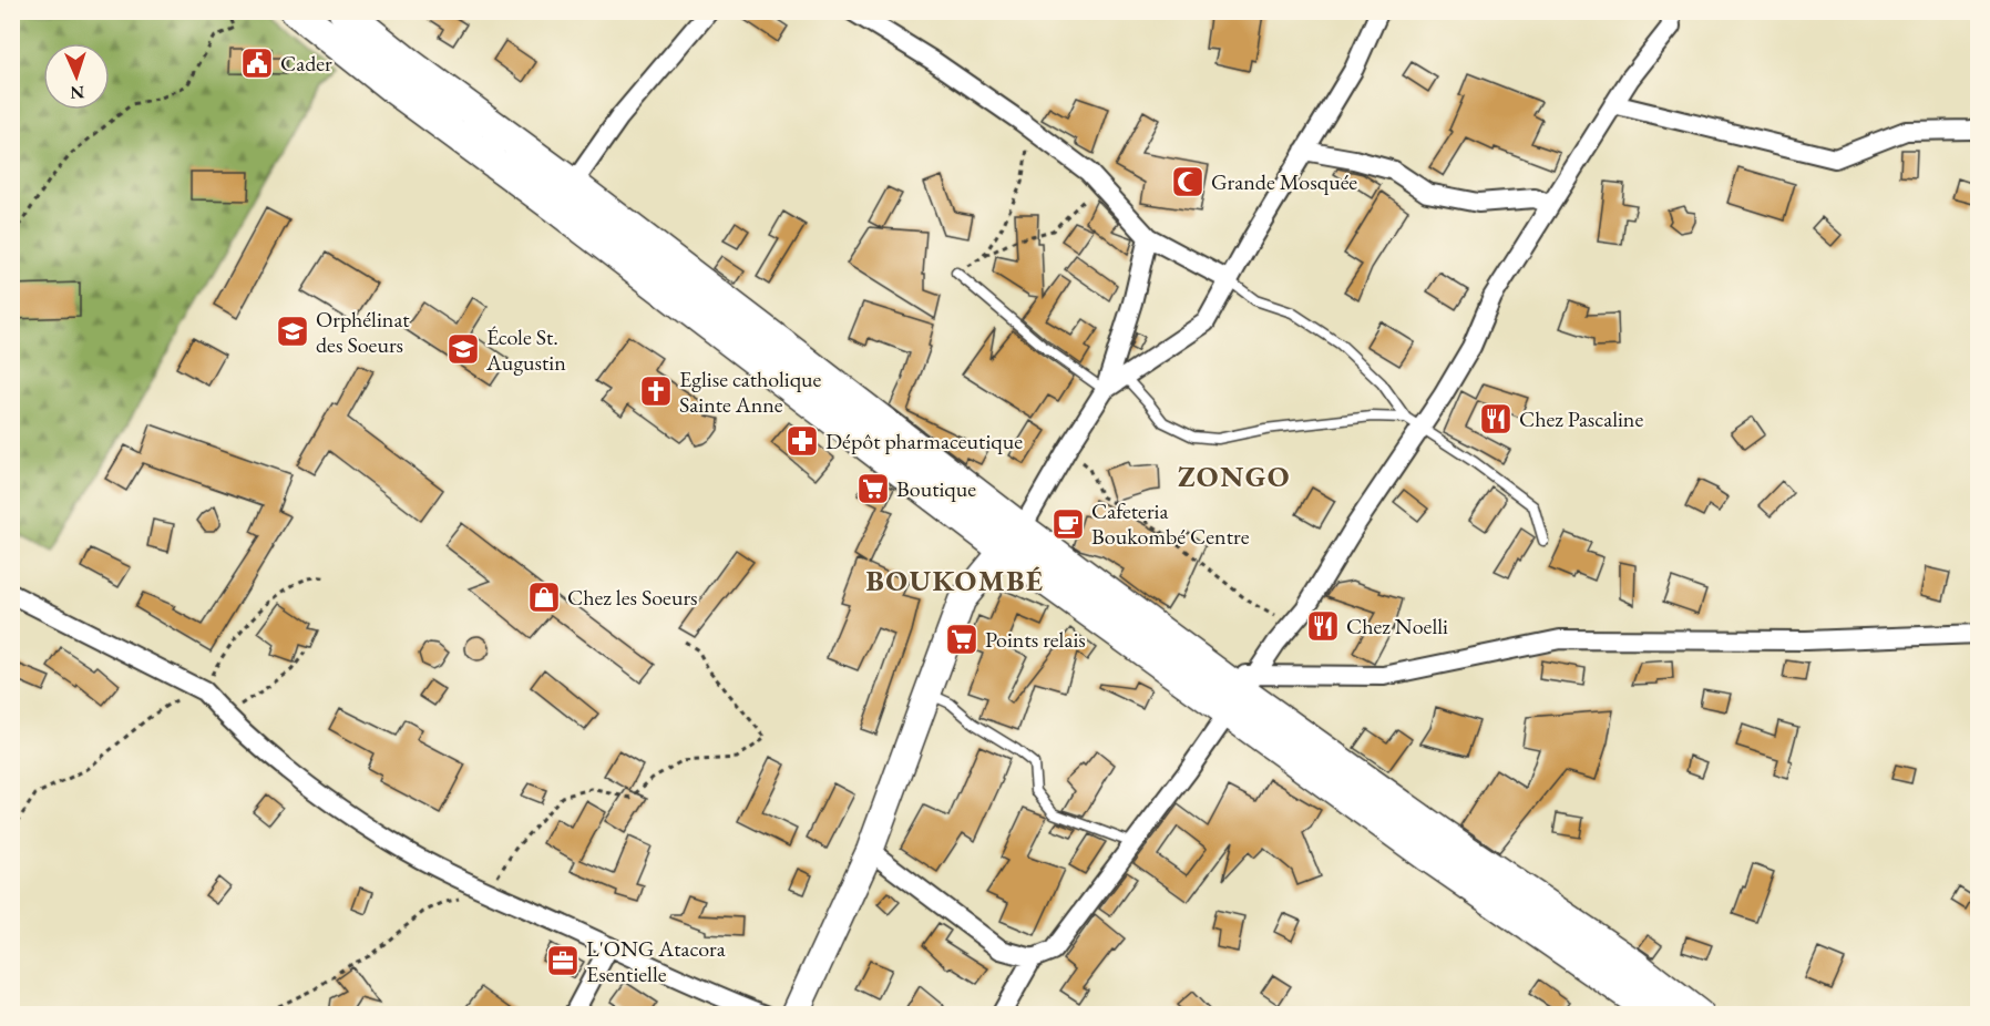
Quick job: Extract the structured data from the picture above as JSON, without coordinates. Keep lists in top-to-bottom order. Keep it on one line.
{"districts":["ZONGO","BOUKOMBÉ"],"places":{"public building":["Cader"],"mosque":["Grande Mosquée"],"school or university":["Orphélinat des Soeurs","École St. Augustin"],"church":["Eglise catholique Sainte Anne"],"restaurant":["Chez Pascaline","Chez Noelli"],"pharmacy":["Dépôt pharmaceutique"],"supermarket":["Boutique","Points relais"],"cafe":["Cafeteria Boukombé Centre"],"shop":["Chez les Soeurs"],"office":["L'ONG Atacora Esentielle"]},"north":"bottom"}
